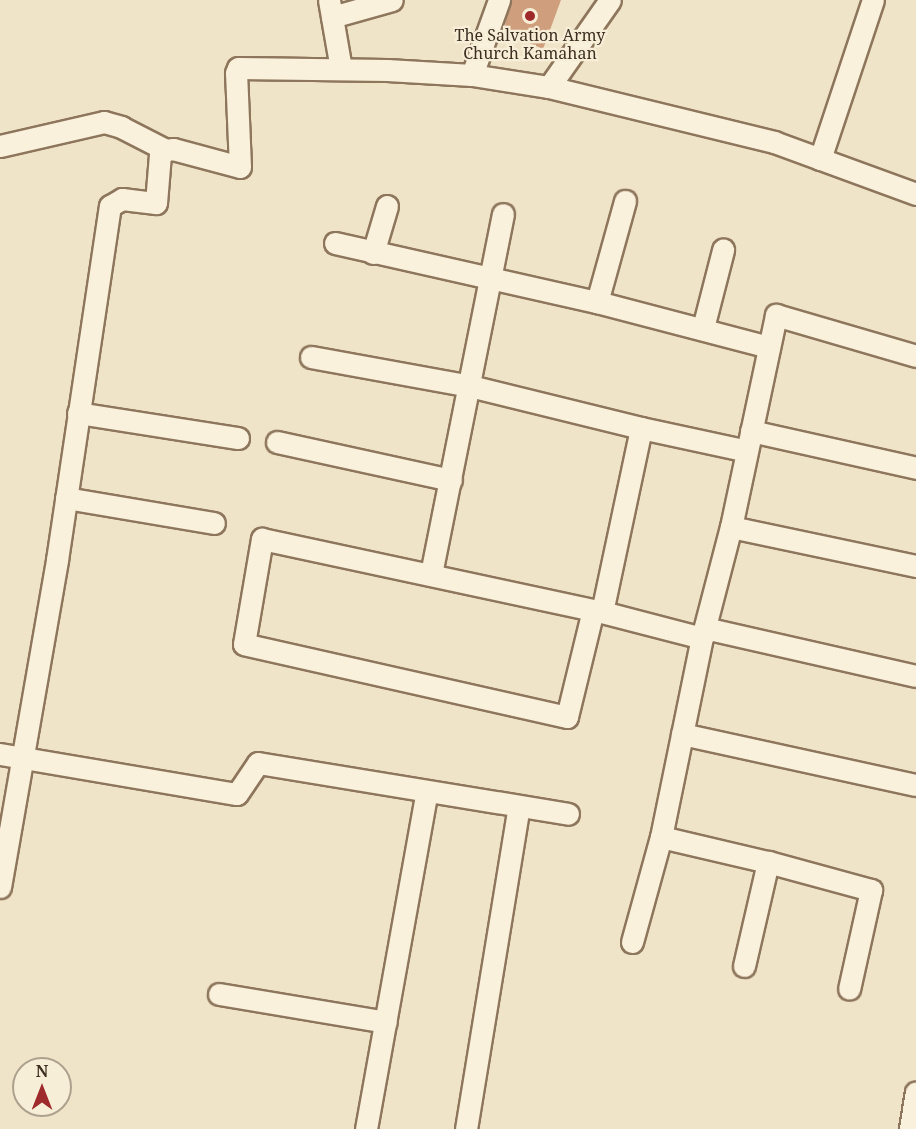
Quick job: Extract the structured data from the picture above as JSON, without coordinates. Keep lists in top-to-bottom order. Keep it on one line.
{"places":["The Salvation Army Church Kamahan"],"north":"top"}
